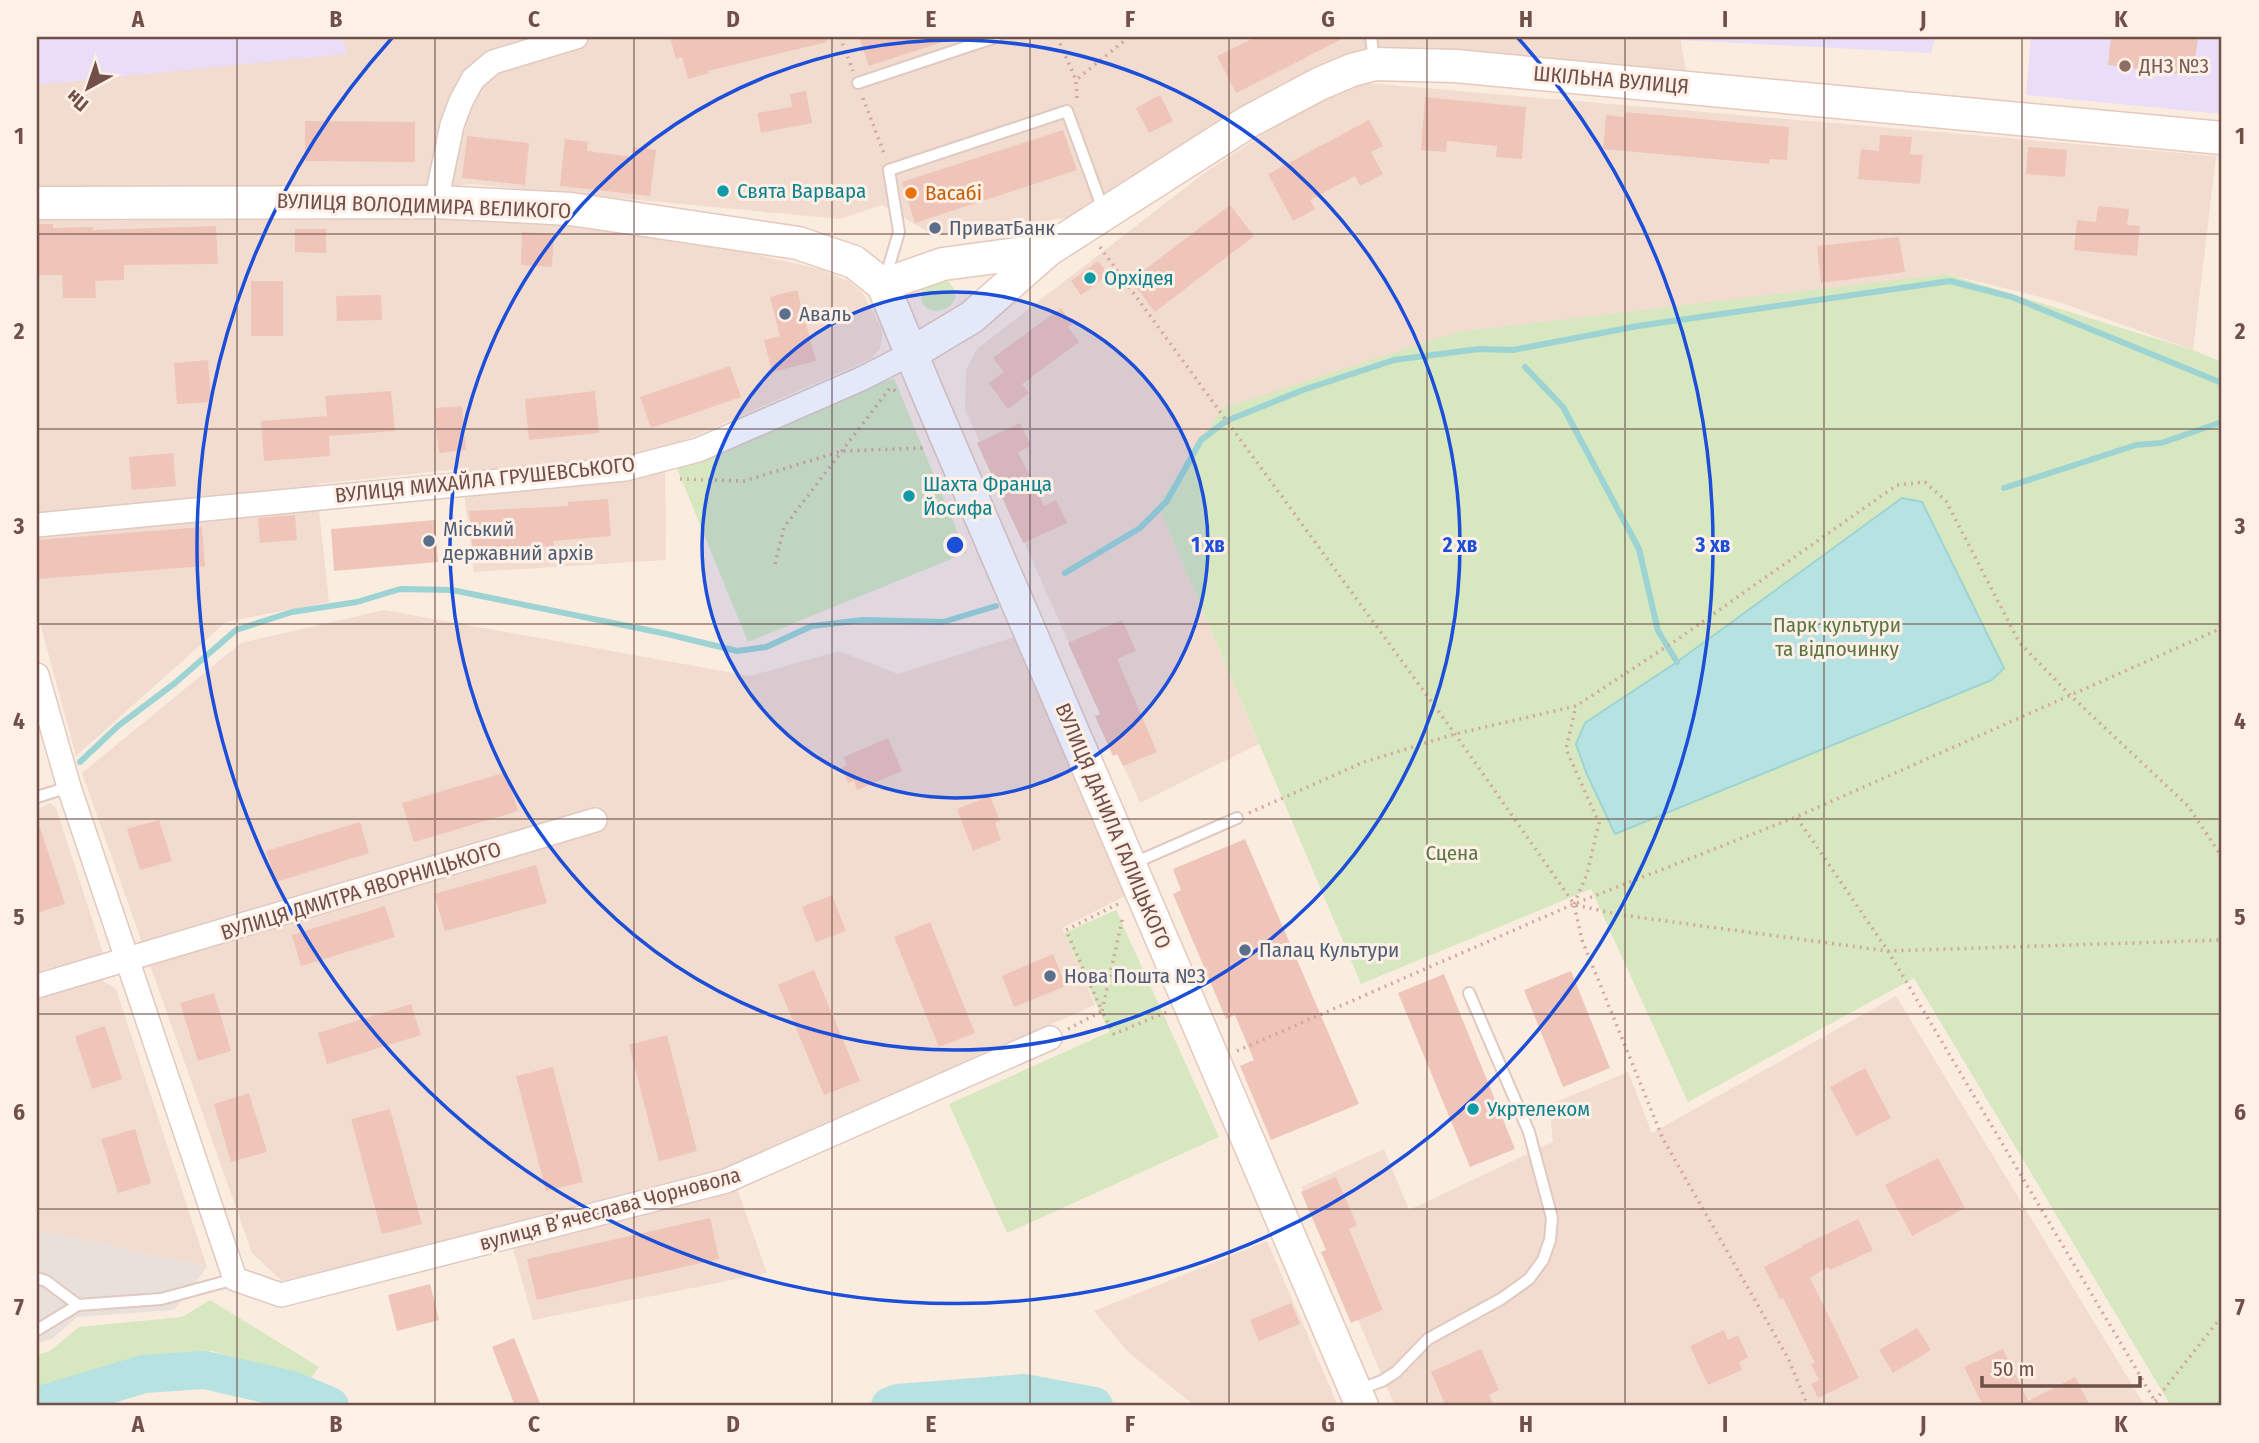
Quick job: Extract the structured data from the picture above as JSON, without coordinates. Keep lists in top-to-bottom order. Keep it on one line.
{"streets":{"main road":["ШКІЛЬНА ВУЛИЦЯ","ВУЛИЦЯ ВОЛОДИМИРА ВЕЛИКОГО","ВУЛИЦЯ ДАНИЛА ГАЛИЦЬКОГО"],"street":["ВУЛИЦЯ МИХАЙЛА ГРУШЕВСЬКОГО","ВУЛИЦЯ ДМИТРА ЯВОРНИЦЬКОГО","вулиця Вʼячеслава Чорновола"]},"crossings":[["ШКІЛЬНА ВУЛИЦЯ","ВУЛИЦЯ ВОЛОДИМИРА ВЕЛИКОГО"],["ШКІЛЬНА ВУЛИЦЯ","ВУЛИЦЯ МИХАЙЛА ГРУШЕВСЬКОГО"],["ШКІЛЬНА ВУЛИЦЯ","ВУЛИЦЯ ДАНИЛА ГАЛИЦЬКОГО"],["ВУЛИЦЯ ВОЛОДИМИРА ВЕЛИКОГО","ВУЛИЦЯ ДАНИЛА ГАЛИЦЬКОГО"],["ВУЛИЦЯ МИХАЙЛА ГРУШЕВСЬКОГО","ВУЛИЦЯ ДАНИЛА ГАЛИЦЬКОГО"]],"parks":["Парк культури та відпочинку","Сцена"],"places":["ДНЗ №3","Свята Варвара","Васабі","ПриватБанк","Орхідея","Аваль","Шахта Франца Йосифа","Міський державний архів","Палац Культури","Нова Пошта №3","Укртелеком"],"scale_bar":"50 m","north":"bottom left","grid":{"columns":["A","B","C","D","E","F","G","H","I","J","K"],"rows":["1","2","3","4","5","6","7"]},"rings":["1 хв","2 хв","3 хв"]}
